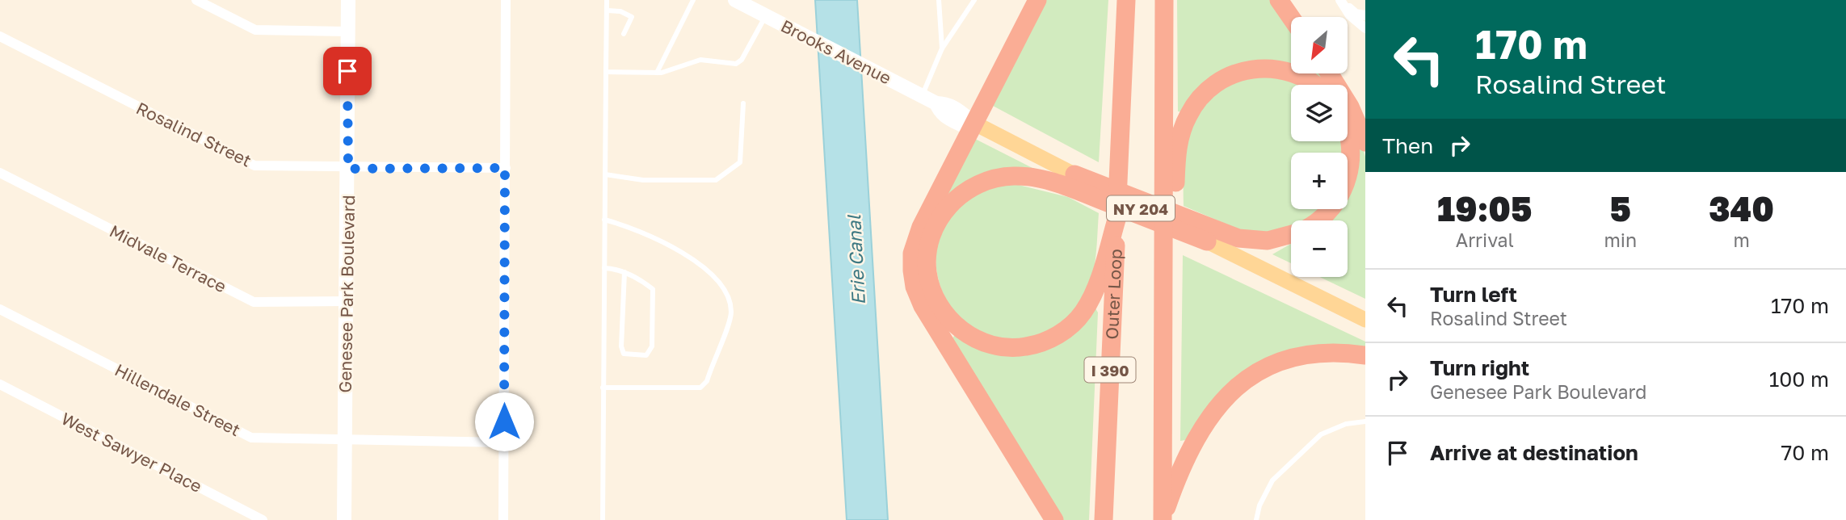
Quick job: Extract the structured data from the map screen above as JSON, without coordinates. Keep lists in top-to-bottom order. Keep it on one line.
{"streets":{"highway":["Outer Loop","I 390"],"main road":["Brooks Avenue"],"street":["Rosalind Street","Midvale Terrace","Genesee Park Boulevard","Hillendale Street","West Sawyer Place"]},"crossings":[["Rosalind Street","Genesee Park Boulevard"],["Midvale Terrace","Genesee Park Boulevard"],["Genesee Park Boulevard","Hillendale Street"]],"water":["Erie Canal"],"north":"bottom left","page":{"turn":["170 m","Rosalind Street"],"map_buttons":["+","−"],"then":"Then","eta":["19:05","Arrival","5","min","340","m"],"list":[{"name":"Turn left","note":"Rosalind Street","value":"170 m"},{"name":"Turn right","note":"Genesee Park Boulevard","value":"100 m"},{"name":"Arrive at destination","value":"70 m"}]}}
